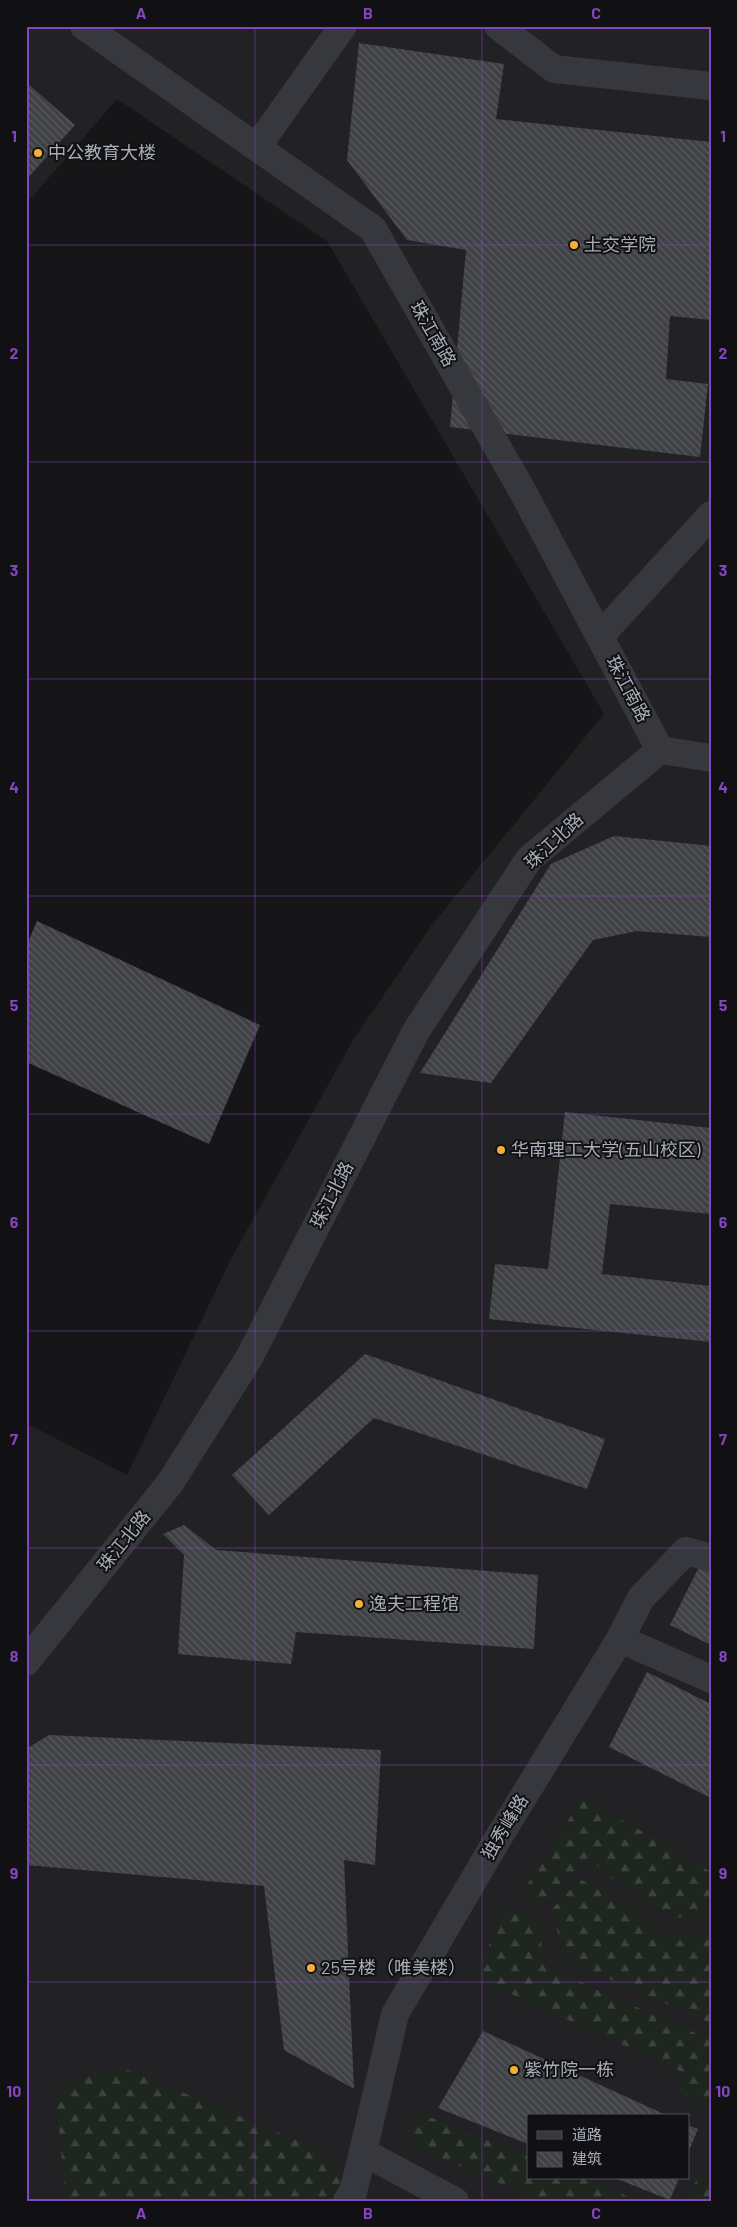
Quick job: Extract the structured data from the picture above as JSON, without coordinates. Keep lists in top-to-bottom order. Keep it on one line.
{"streets":{"street":["珠江南路","珠江北路","独秀峰路"]},"crossings":[["珠江南路","珠江北路"]],"places":["中公教育大楼","土交学院","华南理工大学(五山校区)","逸夫工程馆","25号楼（唯美楼）","紫竹院一栋"],"legend":["道路","建筑"],"grid":{"columns":["A","B","C"],"rows":["1","2","3","4","5","6","7","8","9","10"]}}
